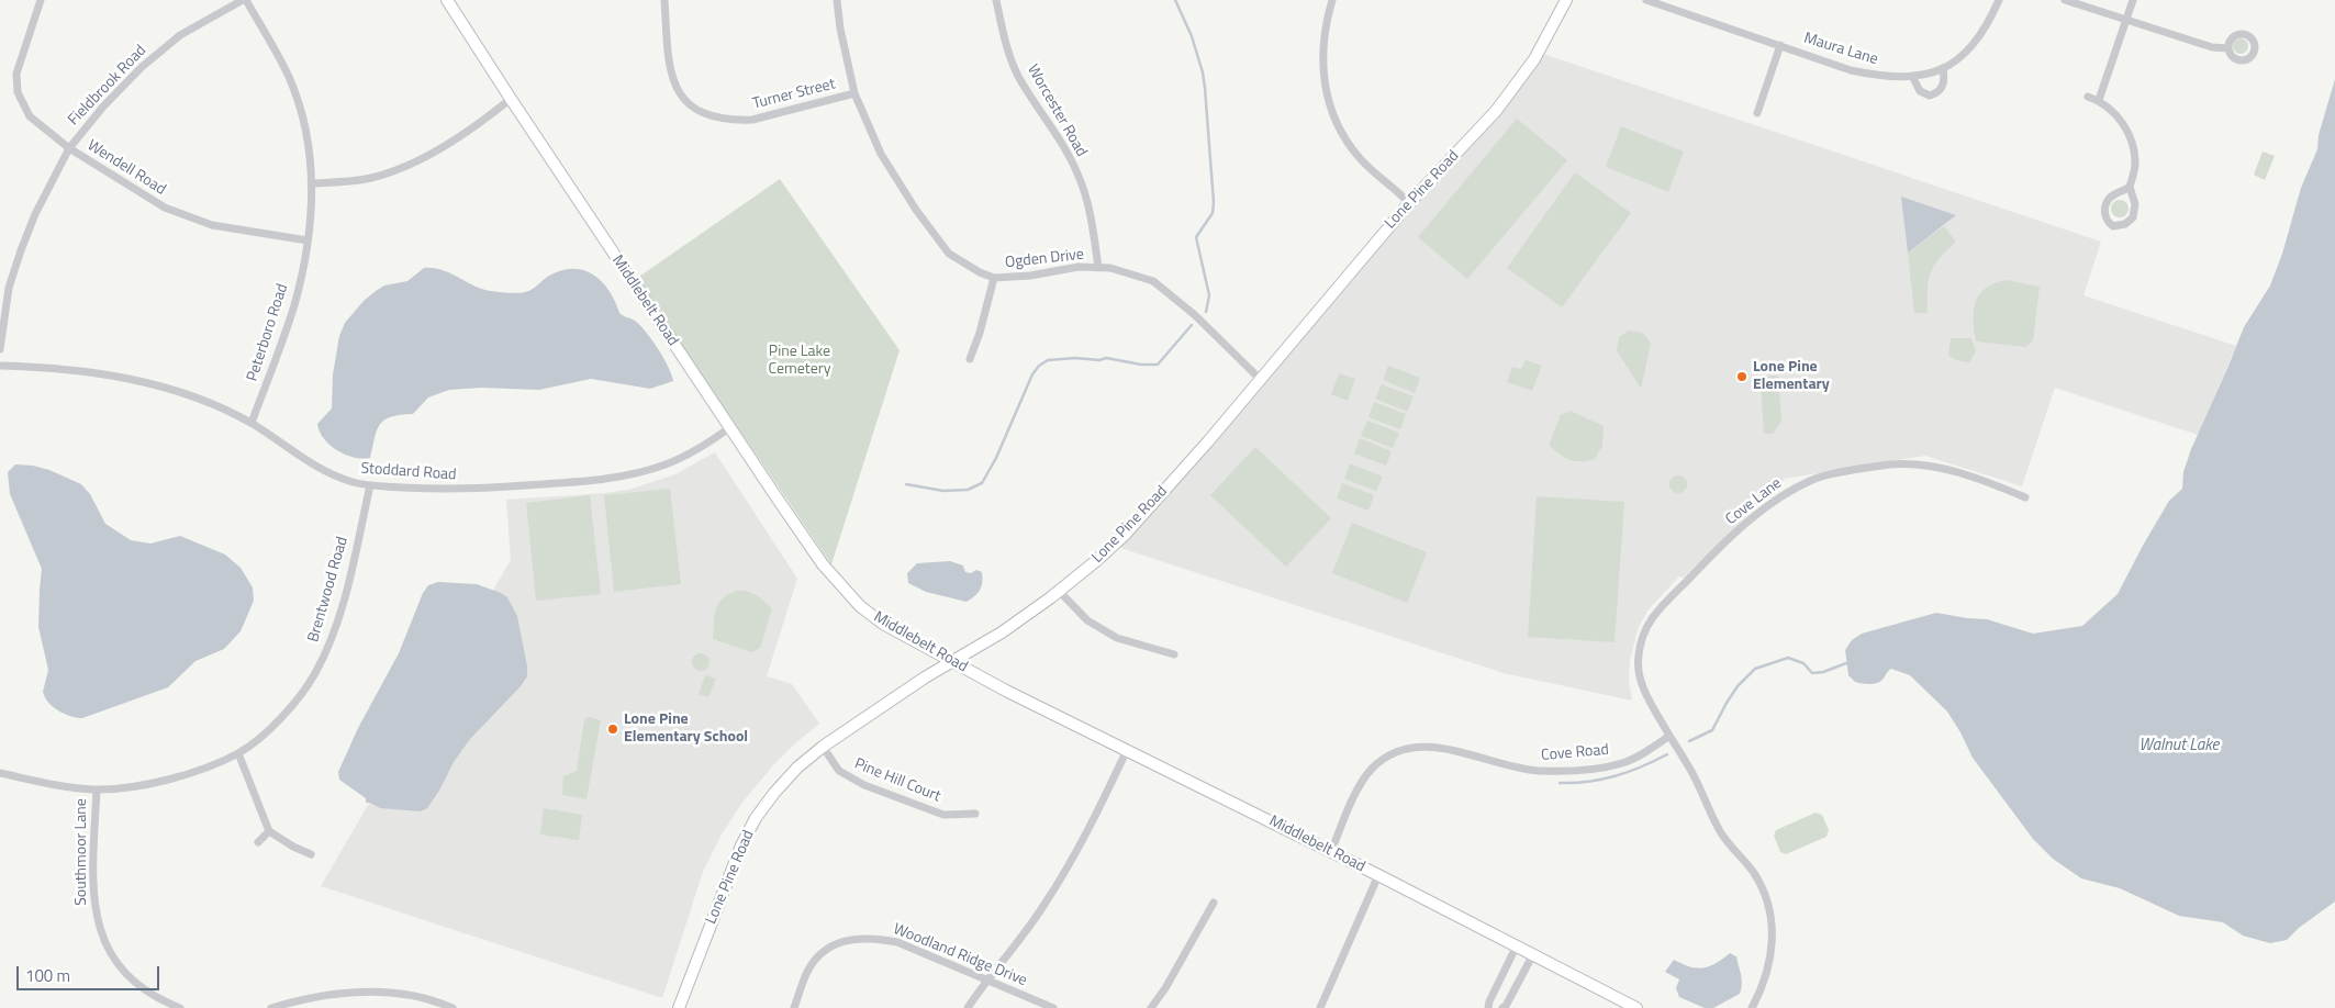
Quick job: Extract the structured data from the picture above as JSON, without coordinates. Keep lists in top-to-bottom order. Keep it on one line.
{"streets":{"street":["Maura Lane","Fieldbrook Road","Turner Street","Worcester Road","Wendell Road","Lone Pine Road","Ogden Drive","Middlebelt Road","Peterboro Road","Stoddard Road","Cove Lane","Brentwood Road","Cove Road","Pine Hill Court","Southmoor Lane","Woodland Ridge Drive"]},"crossings":[["Fieldbrook Road","Wendell Road"],["Fieldbrook Road","Peterboro Road"],["Turner Street","Ogden Drive"],["Worcester Road","Ogden Drive"],["Wendell Road","Peterboro Road"],["Lone Pine Road","Ogden Drive"],["Lone Pine Road","Middlebelt Road"],["Lone Pine Road","Pine Hill Court"],["Middlebelt Road","Stoddard Road"],["Middlebelt Road","Cove Road"],["Peterboro Road","Stoddard Road"],["Stoddard Road","Brentwood Road"],["Cove Lane","Cove Road"],["Brentwood Road","Southmoor Lane"]],"water":["Walnut Lake"],"parks":["Pine Lake Cemetery"],"places":["Lone Pine Elementary","Lone Pine Elementary School"],"scale_bar":"100 m"}
